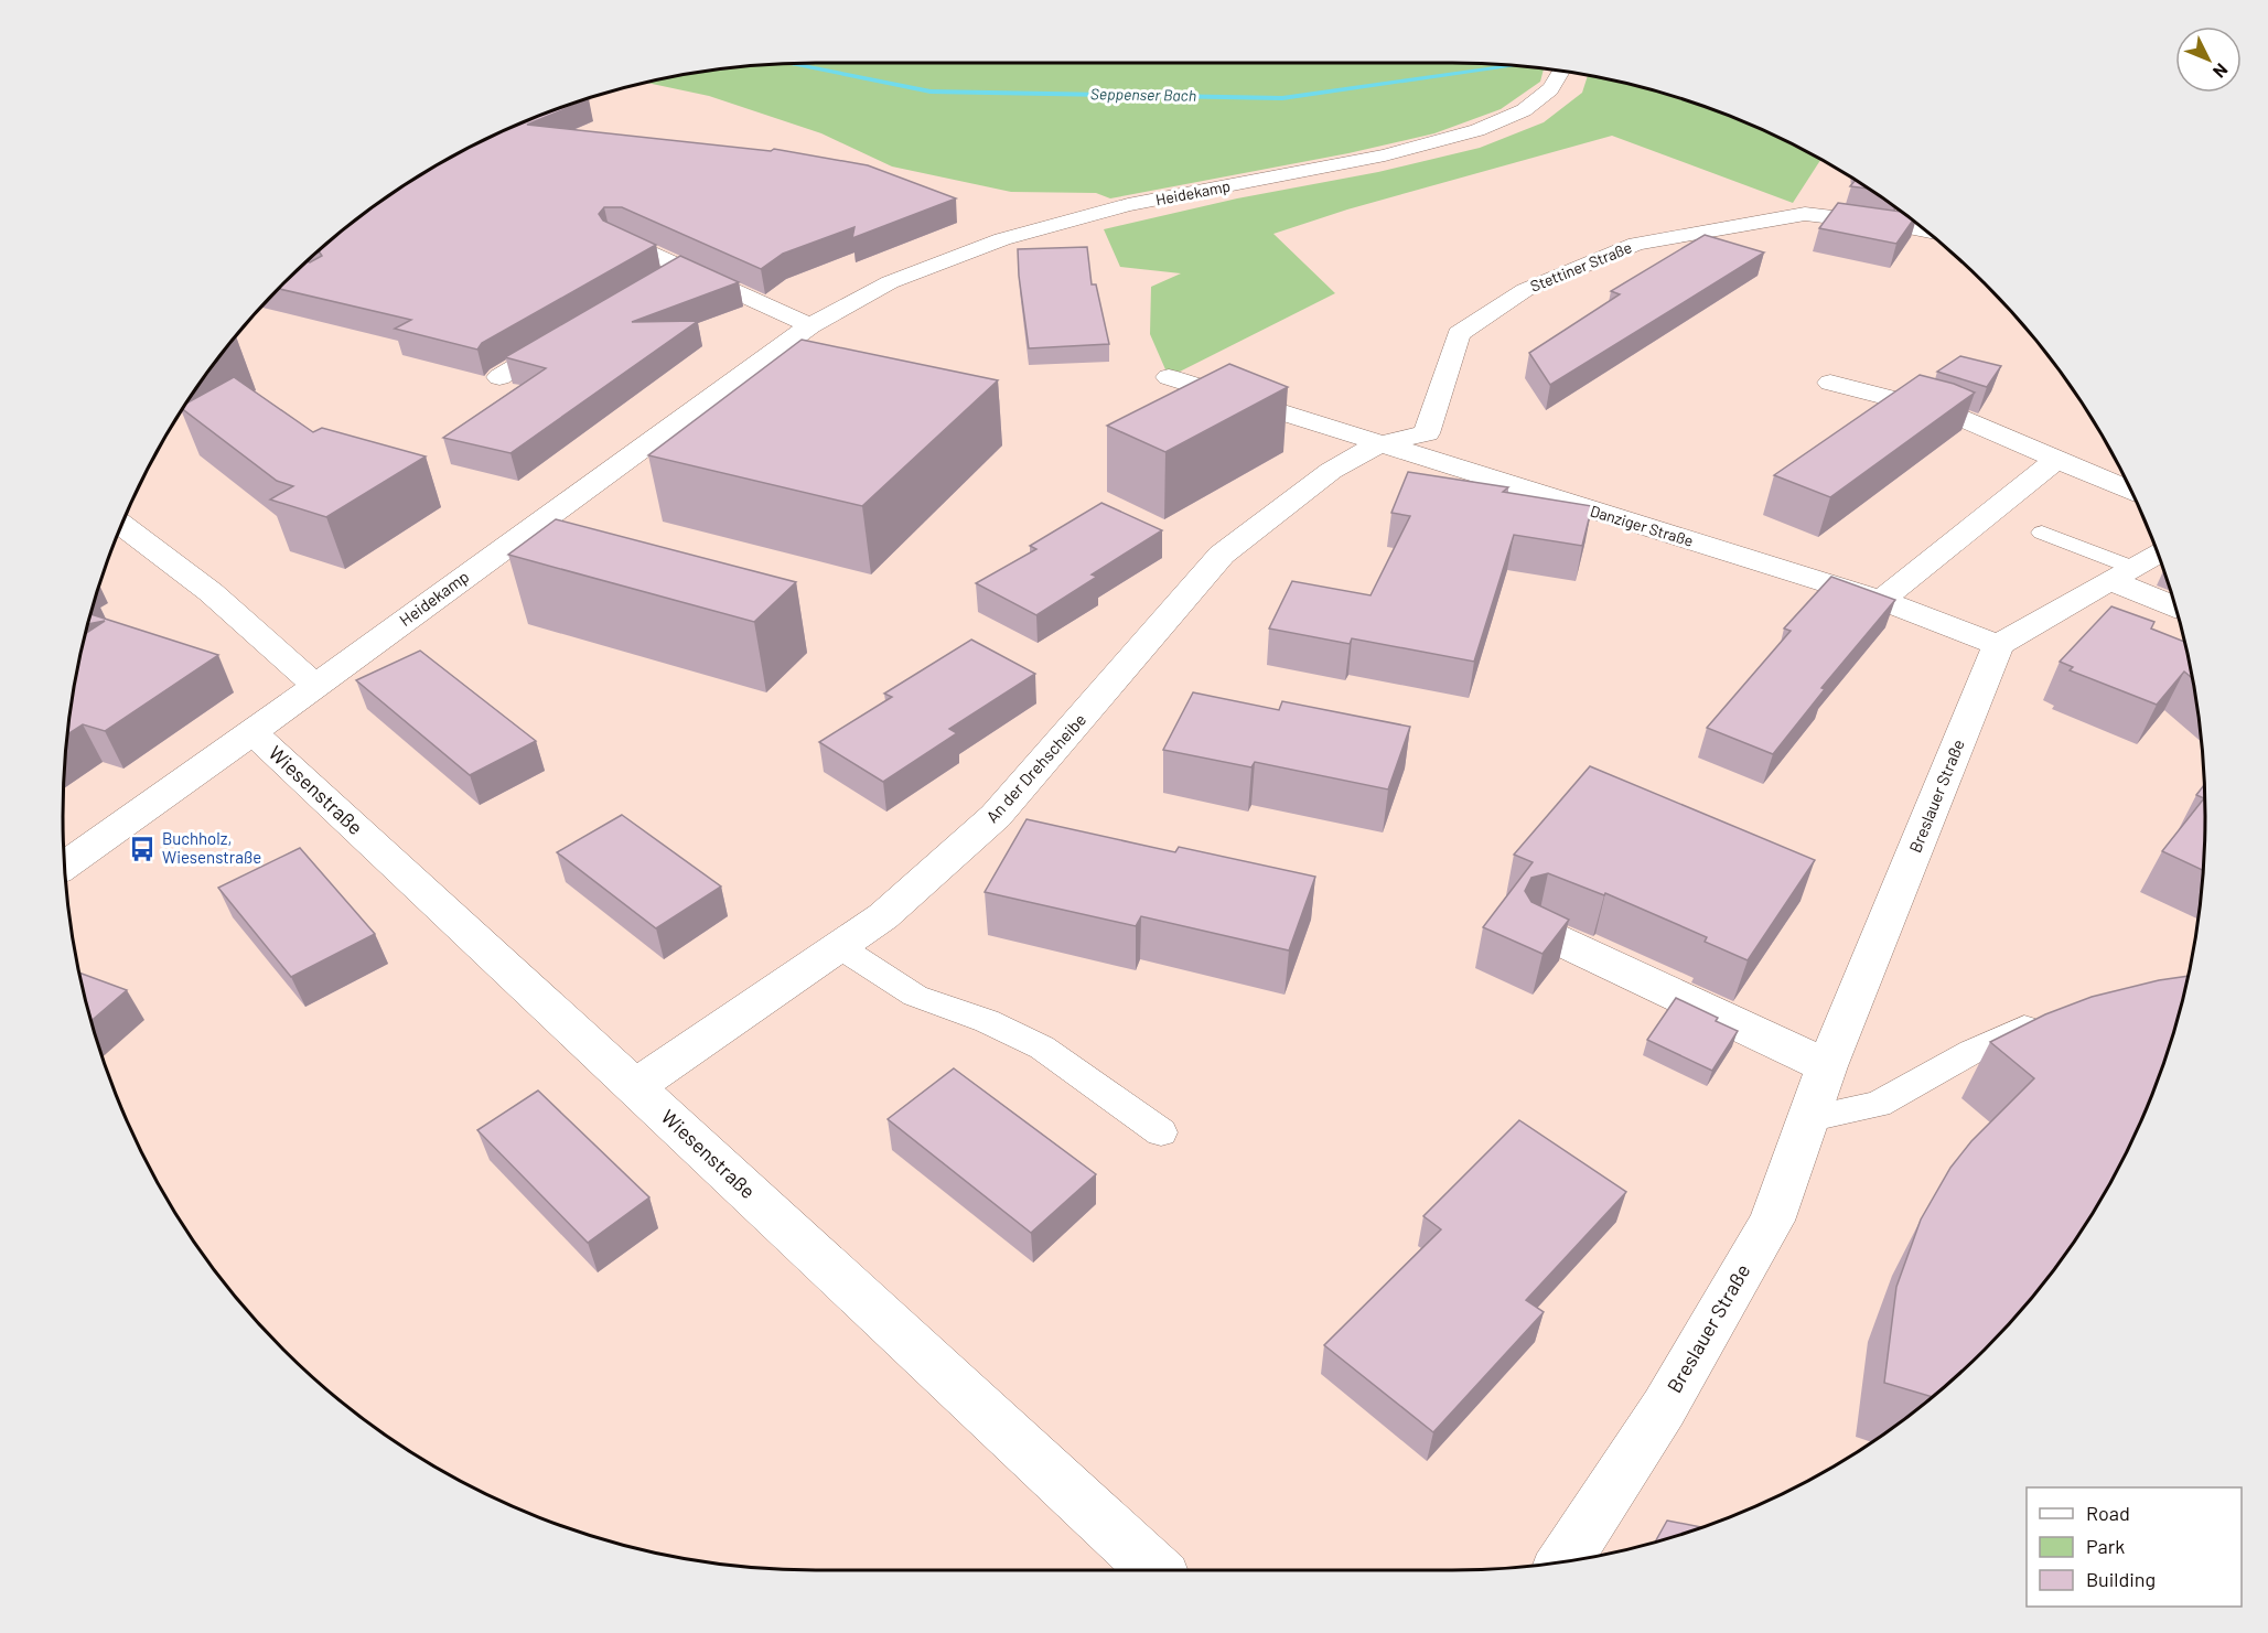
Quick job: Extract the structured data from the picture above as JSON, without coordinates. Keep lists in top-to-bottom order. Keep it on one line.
{"streets":{"street":["Heidekamp","Stettiner Straße","Danziger Straße","An der Drehscheibe","Wiesenstraße","Breslauer Straße"]},"crossings":[["Heidekamp","Wiesenstraße"],["Stettiner Straße","Danziger Straße"],["Stettiner Straße","An der Drehscheibe"],["Danziger Straße","An der Drehscheibe"],["Danziger Straße","Breslauer Straße"],["An der Drehscheibe","Wiesenstraße"]],"water":["Seppenser Bach"],"places":{"bus stop":["Buchholz, Wiesenstraße"]},"legend":["Road","Park","Building"],"north":"bottom right"}
